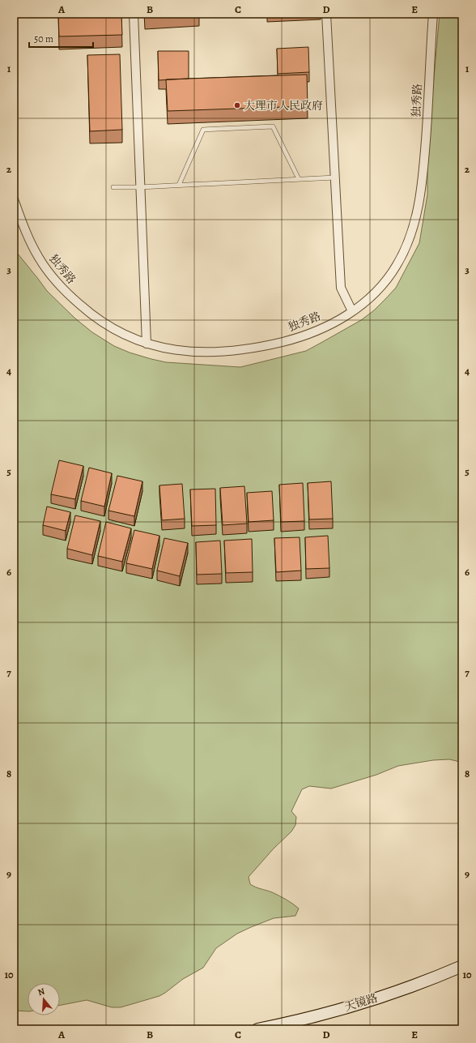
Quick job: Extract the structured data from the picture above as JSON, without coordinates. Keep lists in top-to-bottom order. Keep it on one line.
{"streets":{"street":["独秀路","天镜路"]},"places":["大理市人民政府"],"scale_bar":"50 m","north":"top","grid":{"columns":["A","B","C","D","E"],"rows":["1","2","3","4","5","6","7","8","9","10"]}}
